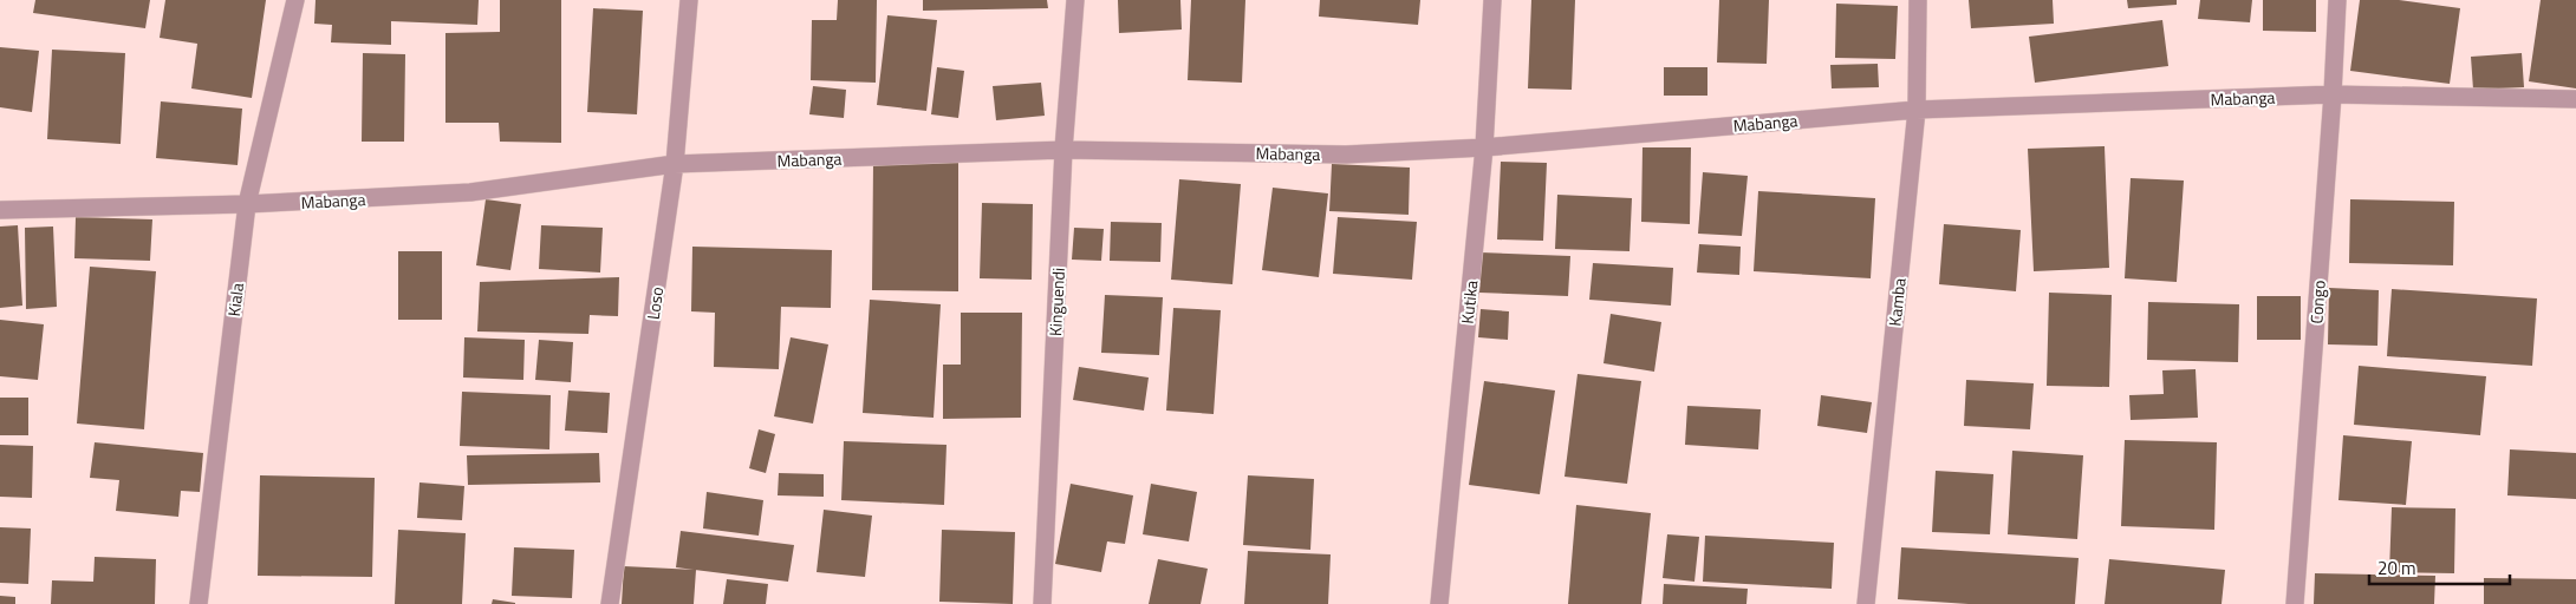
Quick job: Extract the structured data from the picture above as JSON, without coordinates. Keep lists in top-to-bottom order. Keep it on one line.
{"streets":{"street":["Mabanga","Kiala","Kinguendi","Kutika","Kamba","Congo","Loso"]},"crossings":[["Mabanga","Kiala"],["Mabanga","Kinguendi"],["Mabanga","Kutika"],["Mabanga","Kamba"],["Mabanga","Congo"],["Mabanga","Loso"]],"scale_bar":"20 m"}
